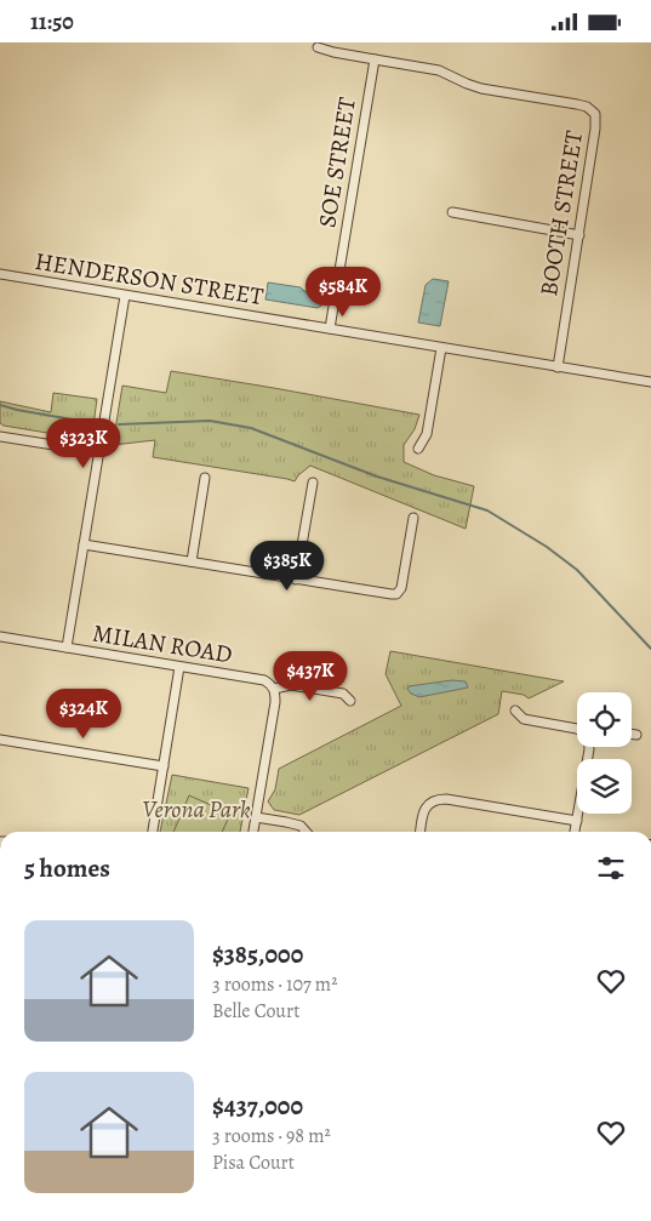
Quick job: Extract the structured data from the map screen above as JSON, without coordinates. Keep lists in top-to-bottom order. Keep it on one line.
{"streets":{"street":["SOE STREET","BOOTH STREET","HENDERSON STREET","MILAN ROAD"]},"crossings":[["SOE STREET","BOOTH STREET"],["SOE STREET","HENDERSON STREET"],["BOOTH STREET","HENDERSON STREET"]],"parks":["Verona Park"],"page":{"status":"11:50","price":["$584K","$323K","$385K","$437K","$324K"],"heading":"5 homes","list":[{"name":"$385,000","note":"3 rooms · 107 m² · Belle Court"},{"name":"$437,000","note":"3 rooms · 98 m² · Pisa Court"}]}}
